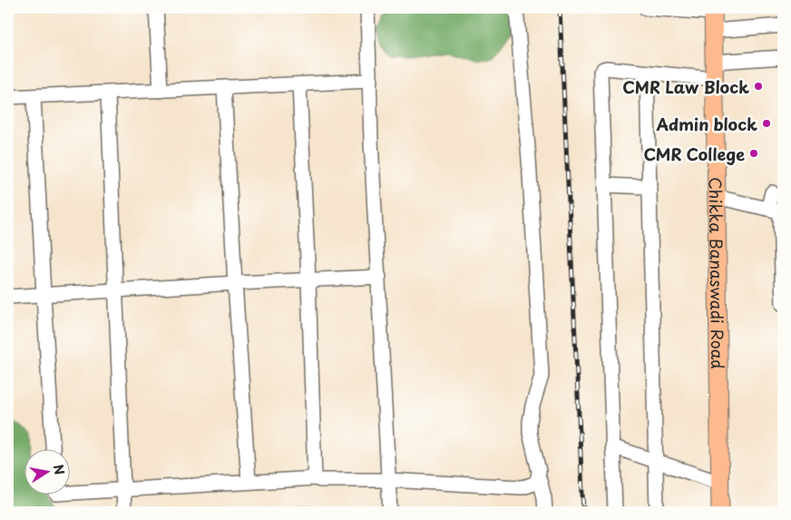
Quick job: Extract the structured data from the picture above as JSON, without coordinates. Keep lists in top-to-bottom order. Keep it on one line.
{"streets":{"main road":["Chikka Banaswadi Road"]},"places":["CMR Law Block","Admin block","CMR College"],"north":"right"}
